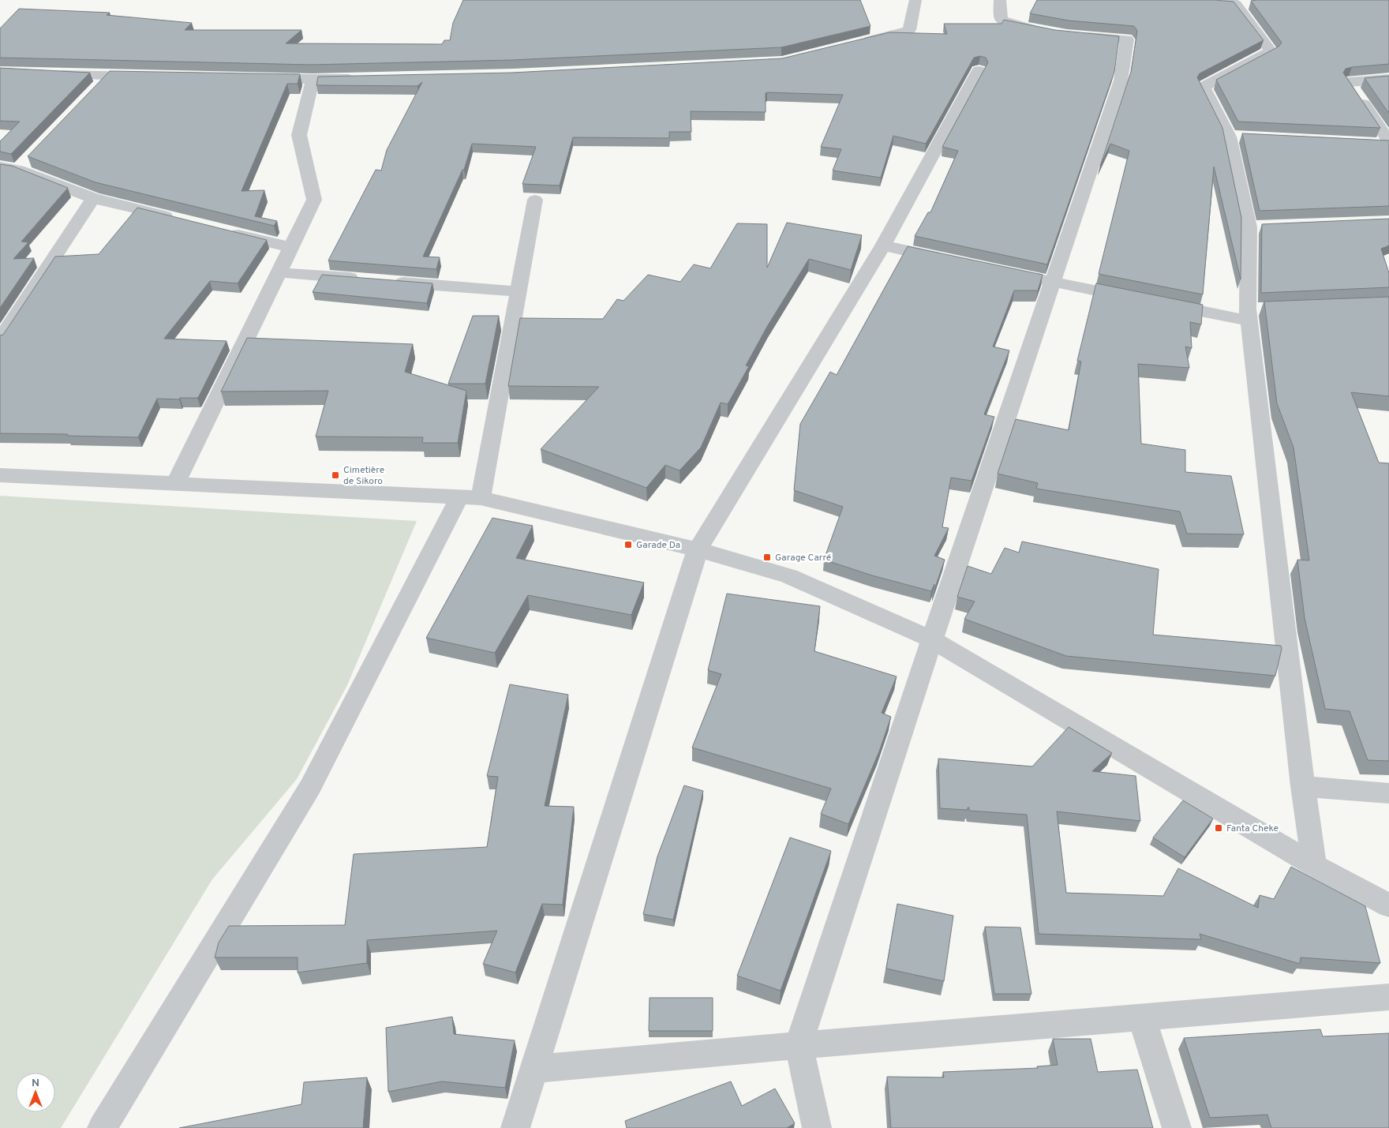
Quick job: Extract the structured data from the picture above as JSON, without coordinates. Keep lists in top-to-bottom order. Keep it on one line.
{"places":{"transit":["Cimetière de Sikoro","Garade Da","Garage Carré","Fanta Cheke"]},"north":"top"}
